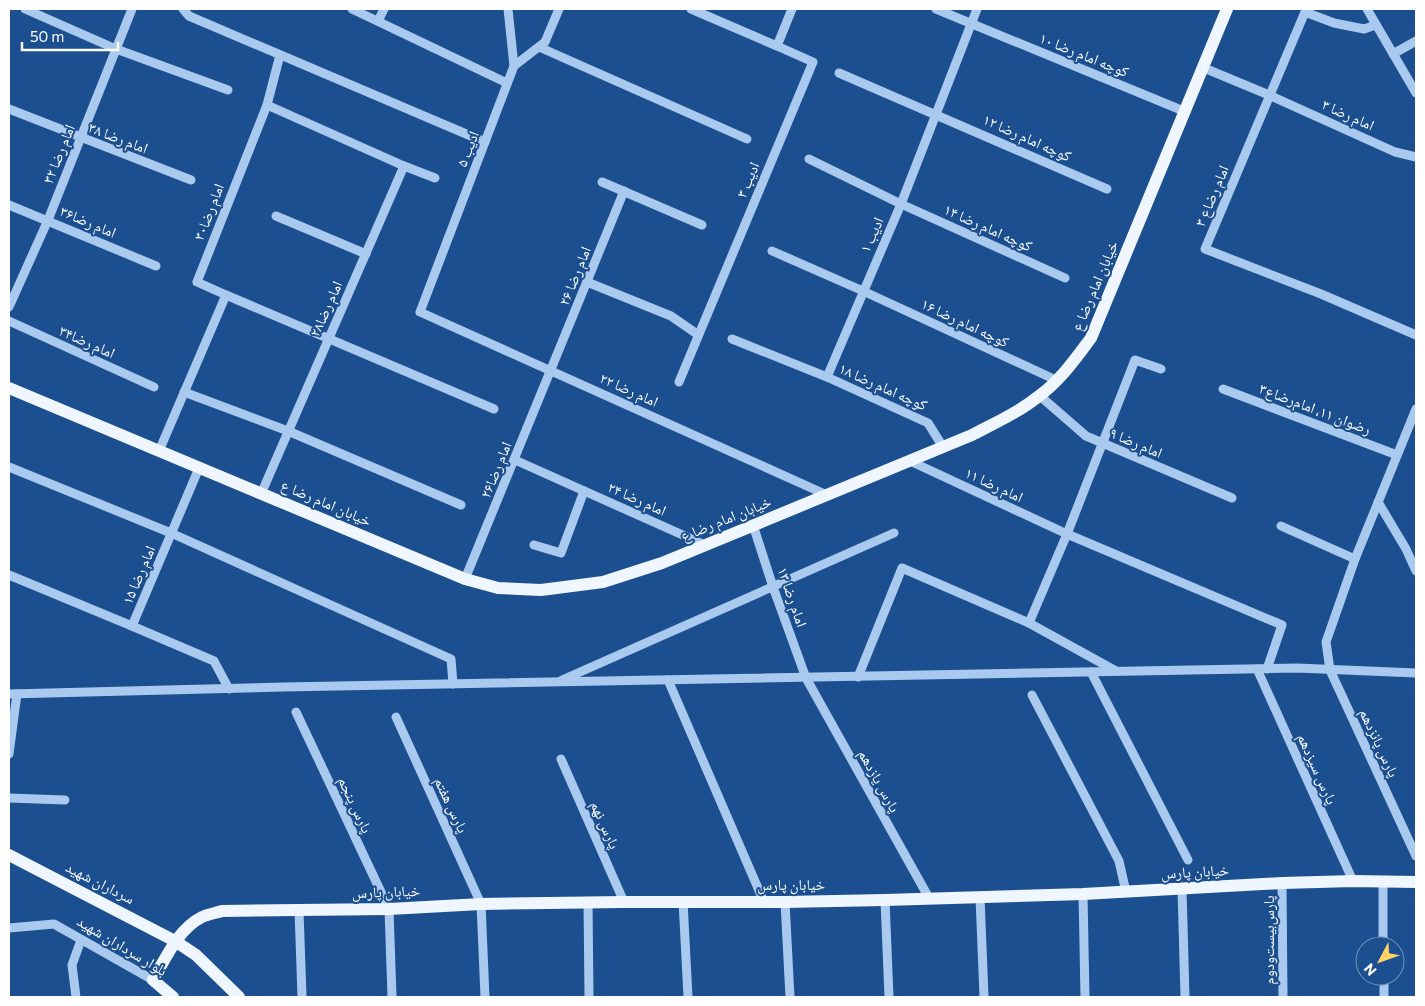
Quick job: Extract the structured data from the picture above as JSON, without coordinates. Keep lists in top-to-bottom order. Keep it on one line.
{"streets":{"main road":["خیابان امام رضا ع","خیابان پارس","سرداران شهید","بلوار سرداران شهید"],"street":["کوچه امام رضا ۱۰","امام رضا ۳","امام رضا ۳۸","کوچه امام رضا ۱۲","ادیب ۵","امام رضا ۳۲","ادیب ۳","امام رضا‌ع ۳","امام رضا۳۰","امام رضا۳۶","کوچه امام رضا ۱۴","ادیب ۱","امام رضا ۲۶","امام رضا۲۸","کوچه امام رضا ۱۶","امام رضا۳۴","کوچه امام رضا ۱۸","امام رضا ۲۲","رضوان ۱۱، امام‌رضا‌ع‌۳","امام رضا ۹","امام رضا۲۶","امام رضا ۱۱","امام رضا ۲۴","۱۵ امام رضا","امام رضا ۱۳","پارس‌ پانزدهم","پارس‌ سیزدهم","پارس‌‌ یازدهم","پارس‌‌ پنجم","پارس‌‌ هفتم","پارس‌‌ نهم","پارس‌بیست‌و‌دوم"]},"crossings":[["کوچه امام رضا ۱۰","ادیب ۱"],["کوچه امام رضا ۱۰","خیابان امام رضا ع"],["امام رضا ۳","امام رضا‌ع ۳"],["امام رضا ۳","خیابان امام رضا ع"],["امام رضا ۳۸","امام رضا ۳۲"],["کوچه امام رضا ۱۲","ادیب ۱"],["ادیب ۵","امام رضا ۲۲"],["امام رضا ۳۲","امام رضا۳۶"],["کوچه امام رضا ۱۴","ادیب ۱"],["ادیب ۱","کوچه امام رضا ۱۶"],["ادیب ۱","کوچه امام رضا ۱۸"],["امام رضا ۲۶","امام رضا ۲۲"],["امام رضا ۲۶","امام رضا۲۶"],["خیابان امام رضا ع","امام رضا۲۸"],["خیابان امام رضا ع","کوچه امام رضا ۱۶"],["خیابان امام رضا ع","کوچه امام رضا ۱۸"],["خیابان امام رضا ع","امام رضا ۲۲"],["خیابان امام رضا ع","امام رضا ۹"],["خیابان امام رضا ع","امام رضا۲۶"],["خیابان امام رضا ع","امام رضا ۱۱"],["خیابان امام رضا ع","امام رضا ۲۴"],["خیابان امام رضا ع","۱۵ امام رضا"],["خیابان امام رضا ع","امام رضا ۱۳"],["امام رضا ۲۲","امام رضا۲۶"],["رضوان ۱۱، امام‌رضا‌ع‌۳","پارس‌ پانزدهم"],["امام رضا۲۶","امام رضا ۲۴"],["امام رضا ۱۳","پارس‌‌ یازدهم"],["پارس‌ سیزدهم","خیابان پارس"],["پارس‌‌ یازدهم","خیابان پارس"],["پارس‌‌ پنجم","خیابان پارس"],["پارس‌‌ هفتم","خیابان پارس"],["پارس‌‌ نهم","خیابان پارس"],["خیابان پارس","سرداران شهید"],["خیابان پارس","پارس‌بیست‌و‌دوم"],["خیابان پارس","بلوار سرداران شهید"],["سرداران شهید","بلوار سرداران شهید"]],"scale_bar":"50 m","north":"bottom left"}
